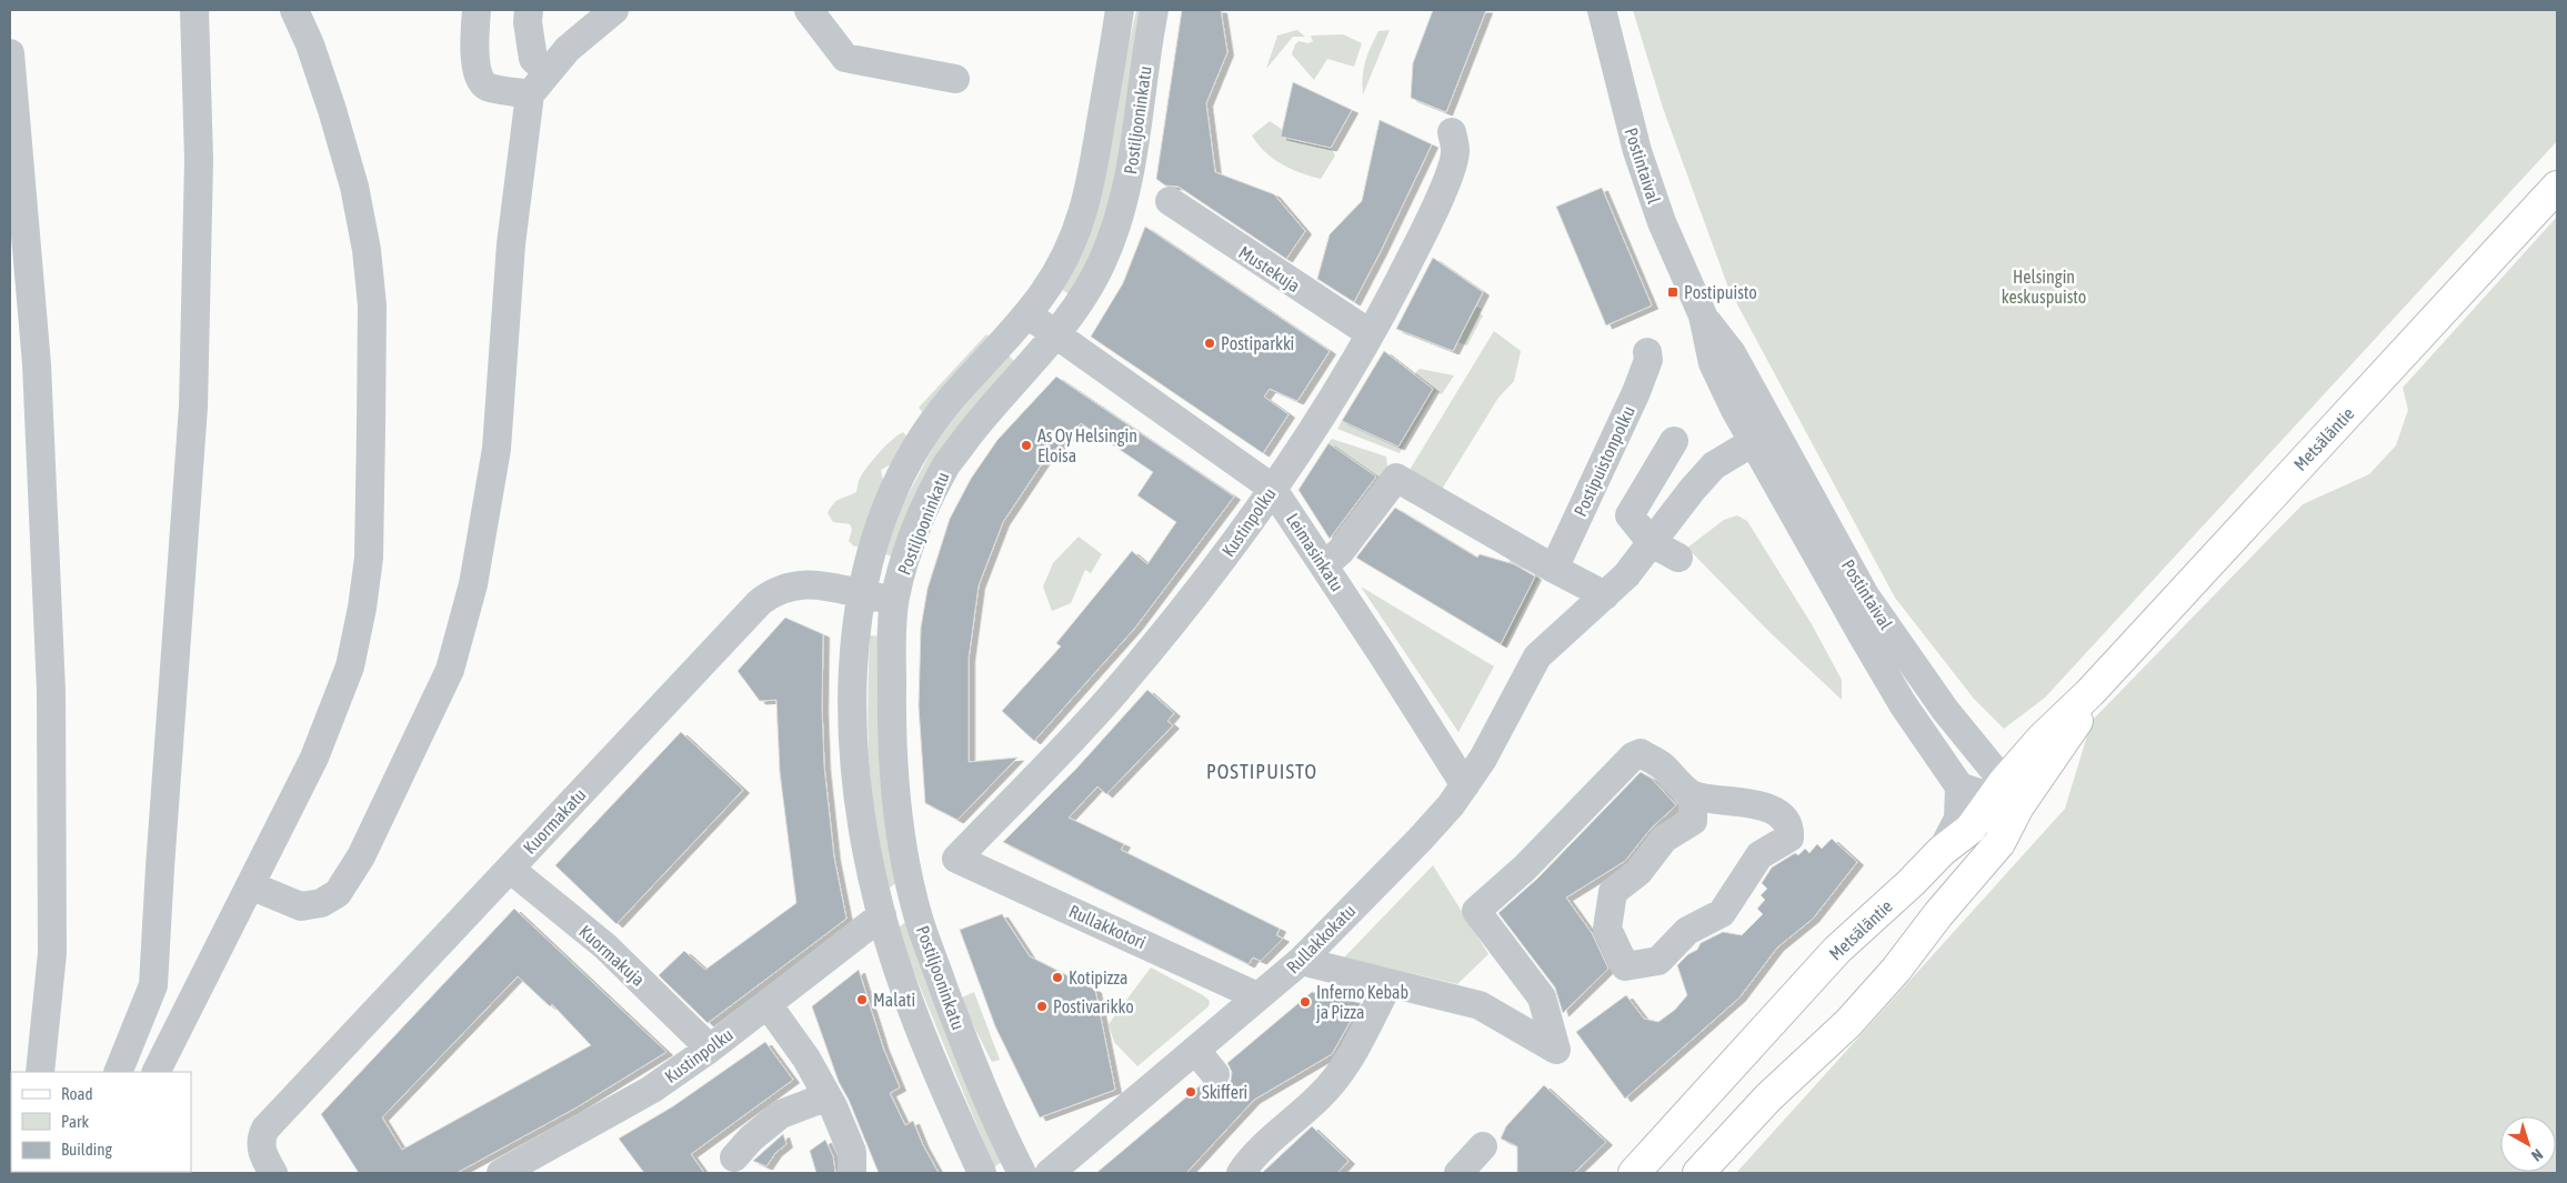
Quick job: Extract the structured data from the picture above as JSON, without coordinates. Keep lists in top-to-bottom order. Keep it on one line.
{"streets":{"main road":["Metsäläntie"],"street":["Postiljooninkatu","Postintaival","Mustekuja","Postipuistonpolku","Kustinpolku","Leimasinkatu","Kuormakatu","Rullakkotori","Rullakkokatu","Kuormakuja"]},"crossings":[["Postiljooninkatu","Kustinpolku"],["Postiljooninkatu","Leimasinkatu"],["Postiljooninkatu","Kuormakatu"],["Postintaival","Metsäläntie"],["Postintaival","Rullakkokatu"],["Mustekuja","Kustinpolku"],["Kustinpolku","Leimasinkatu"],["Kustinpolku","Rullakkotori"],["Kustinpolku","Kuormakuja"],["Leimasinkatu","Rullakkokatu"],["Kuormakatu","Kuormakuja"],["Rullakkotori","Rullakkokatu"]],"districts":["POSTIPUISTO"],"parks":["Helsingin keskuspuisto"],"places":{"transit":["Postipuisto"],"other":["Postiparkki","As Oy Helsingin Eloisa","Kotipizza","Malati","Inferno Kebab ja Pizza","Postivarikko","Skifferi"]},"legend":["Road","Park","Building"],"north":"bottom right"}
